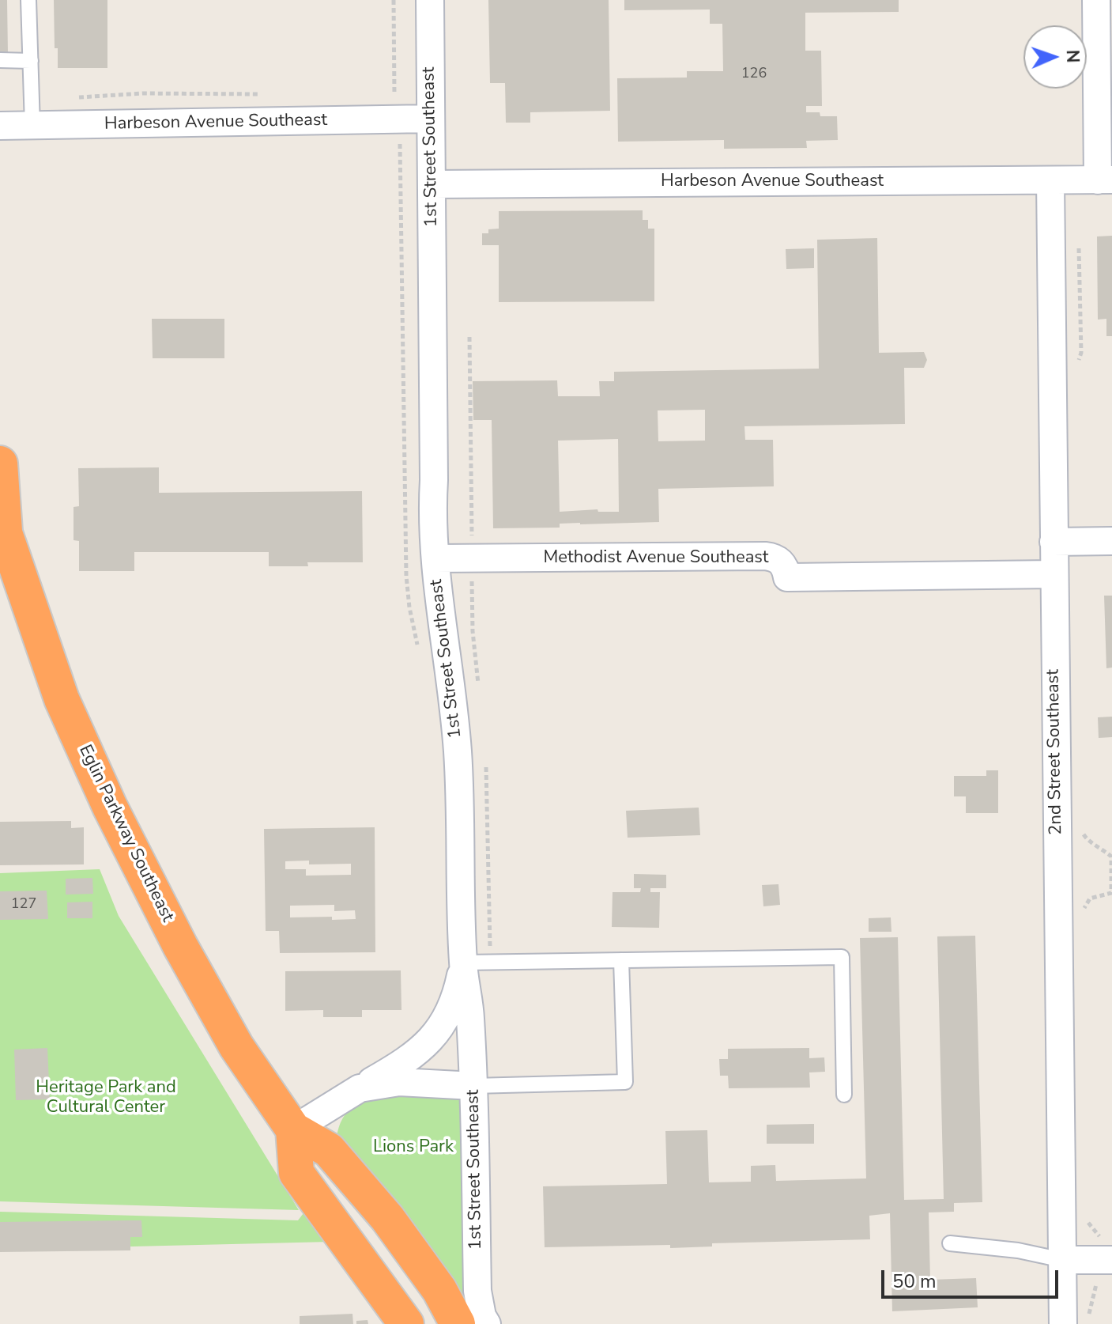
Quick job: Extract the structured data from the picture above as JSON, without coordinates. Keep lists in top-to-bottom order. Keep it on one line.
{"streets":{"highway":["Eglin Parkway Southeast"],"street":["Harbeson Avenue Southeast","1st Street Southeast","Methodist Avenue Southeast","2nd Street Southeast"]},"crossings":[["Harbeson Avenue Southeast","1st Street Southeast"],["Harbeson Avenue Southeast","2nd Street Southeast"],["1st Street Southeast","Methodist Avenue Southeast"],["1st Street Southeast","Eglin Parkway Southeast"],["Methodist Avenue Southeast","2nd Street Southeast"]],"parks":["Heritage Park and Cultural Center","Lions Park"],"house_numbers":["126","127"],"scale_bar":"50 m","north":"right"}
